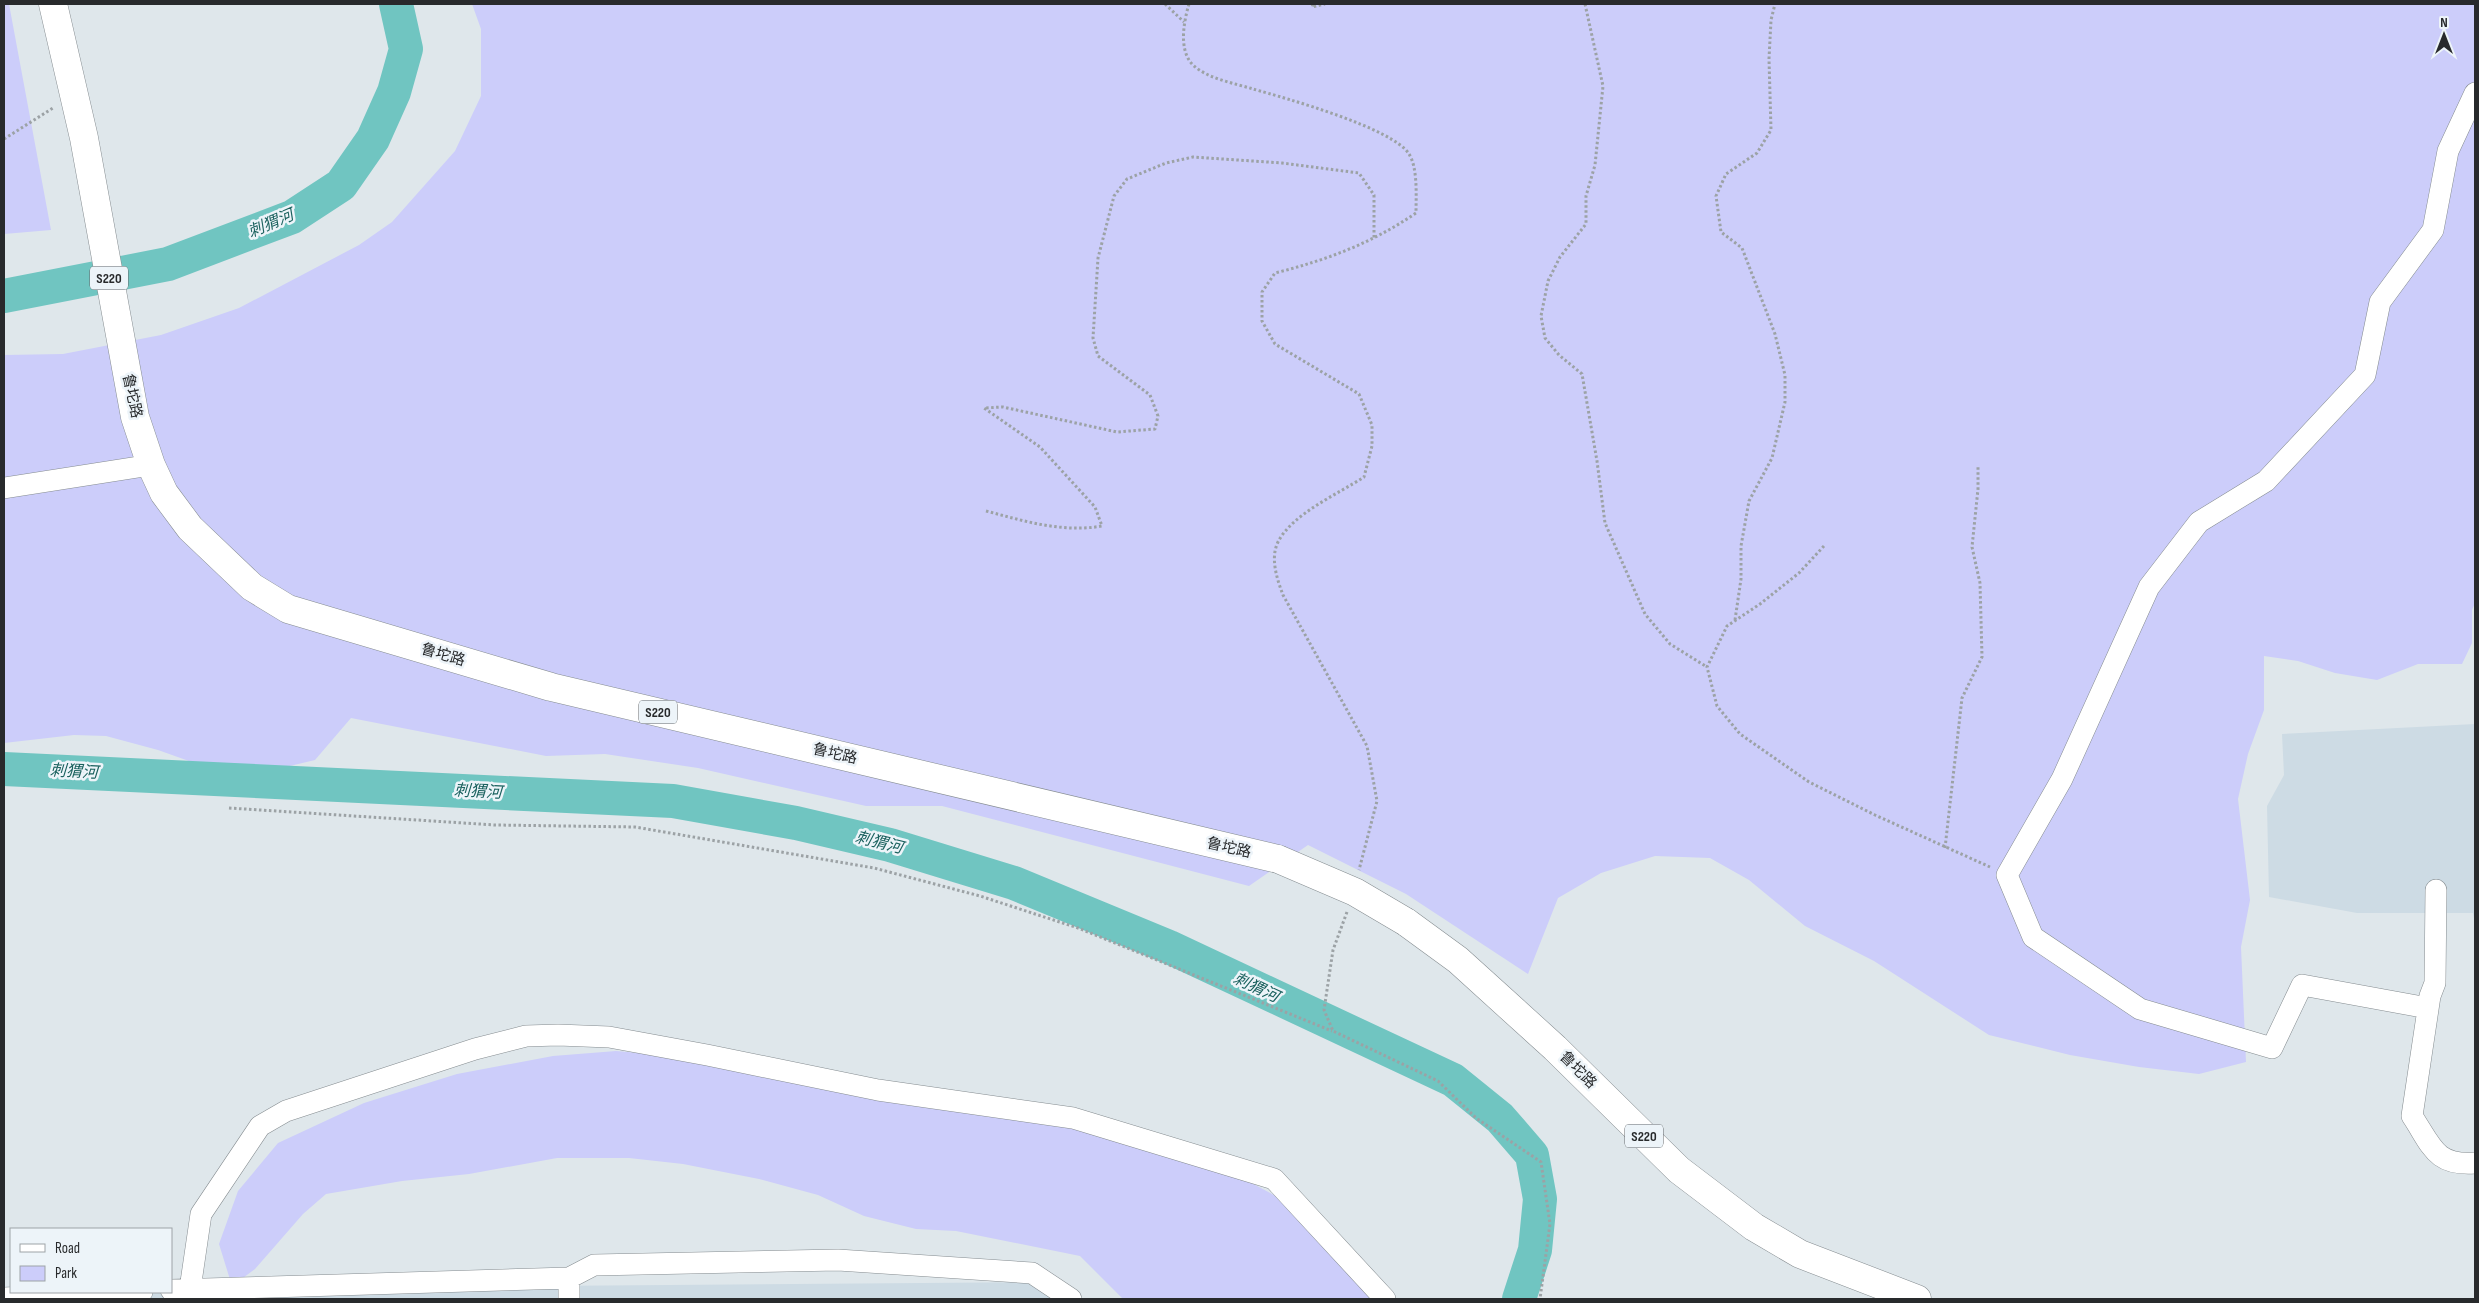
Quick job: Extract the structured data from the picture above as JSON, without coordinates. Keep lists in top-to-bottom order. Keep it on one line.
{"streets":{"main road":["S220","鲁坨路"]},"water":["刺猬河"],"legend":["Road","Park"],"north":"top"}
